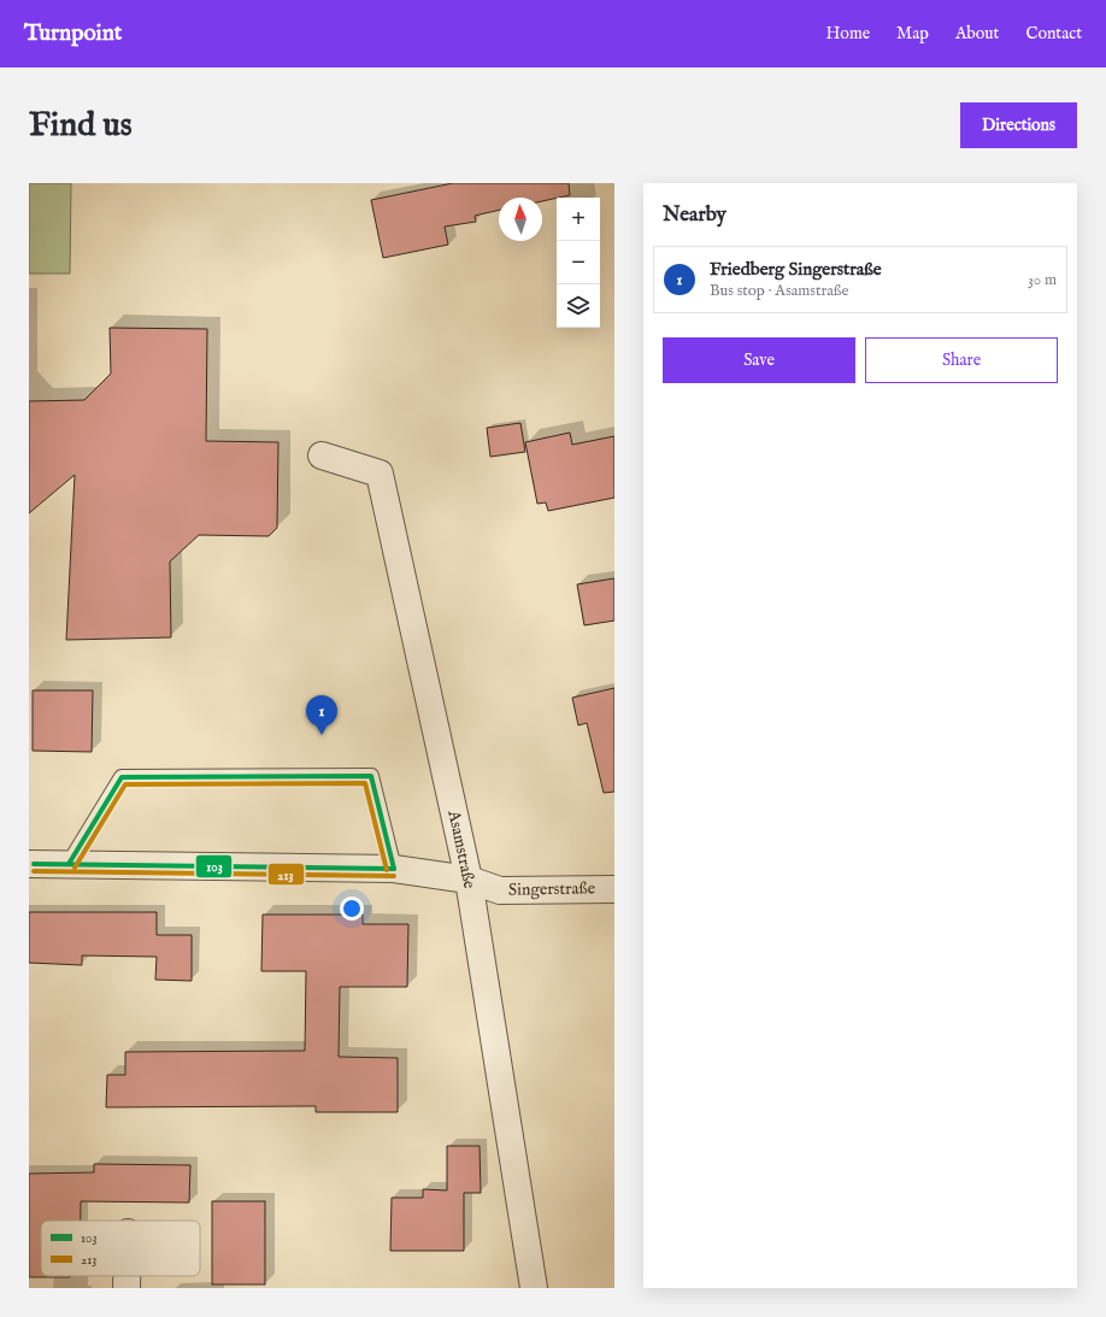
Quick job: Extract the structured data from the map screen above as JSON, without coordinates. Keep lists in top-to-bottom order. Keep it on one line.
{"streets":{"street":["Asamstraße","Singerstraße"]},"crossings":[["Asamstraße","Singerstraße"]],"lines":["transit line 103","transit line 213"],"legend":["103","213"],"north":"top","page":{"header":"Turnpoint","nav":["Home","Map","About","Contact"],"buttons":["Directions",["Save","Share"]],"title":"Find us","heading":"Nearby","map_buttons":["+","−"],"list":[{"mark":"1","name":"Friedberg Singerstraße","note":"Bus stop · Asamstraße","value":"30 m"}],"pins":"1"}}
